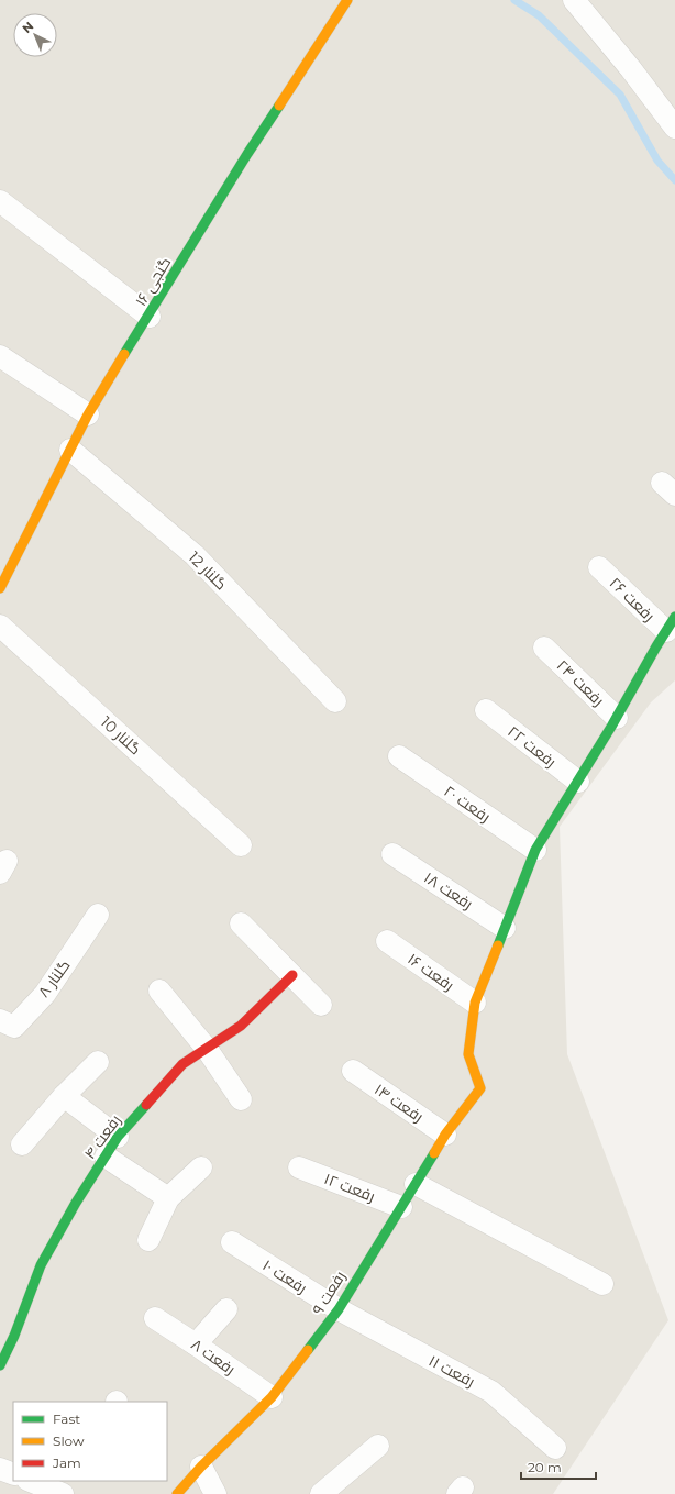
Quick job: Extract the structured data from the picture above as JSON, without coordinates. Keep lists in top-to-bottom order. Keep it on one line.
{"streets":{"street":["گنجی ۱۶","گلنار 12","رفعت ۲۶","رفعت ۲۴","گلنار 10","رفعت ۲۲","رفعت ۲۰","رفعت ۱۸","رفعت ۱۶","گلنار ۸","رفعت ۱۴","رفعت ۴","رفعت ۱۲","رفعت ۱۰","رفعت ۹","رفعت ۸","رفعت ۱۱"]},"crossings":[["گنجی ۱۶","گلنار 12"],["رفعت ۱۶","رفعت ۹"],["رفعت ۱۴","رفعت ۹"],["رفعت ۱۲","رفعت ۹"],["رفعت ۱۰","رفعت ۹"],["رفعت ۱۰","رفعت ۱۱"],["رفعت ۹","رفعت ۸"],["رفعت ۹","رفعت ۱۱"]],"legend":["Fast","Slow","Jam"],"scale_bar":"20 m","north":"top left"}
